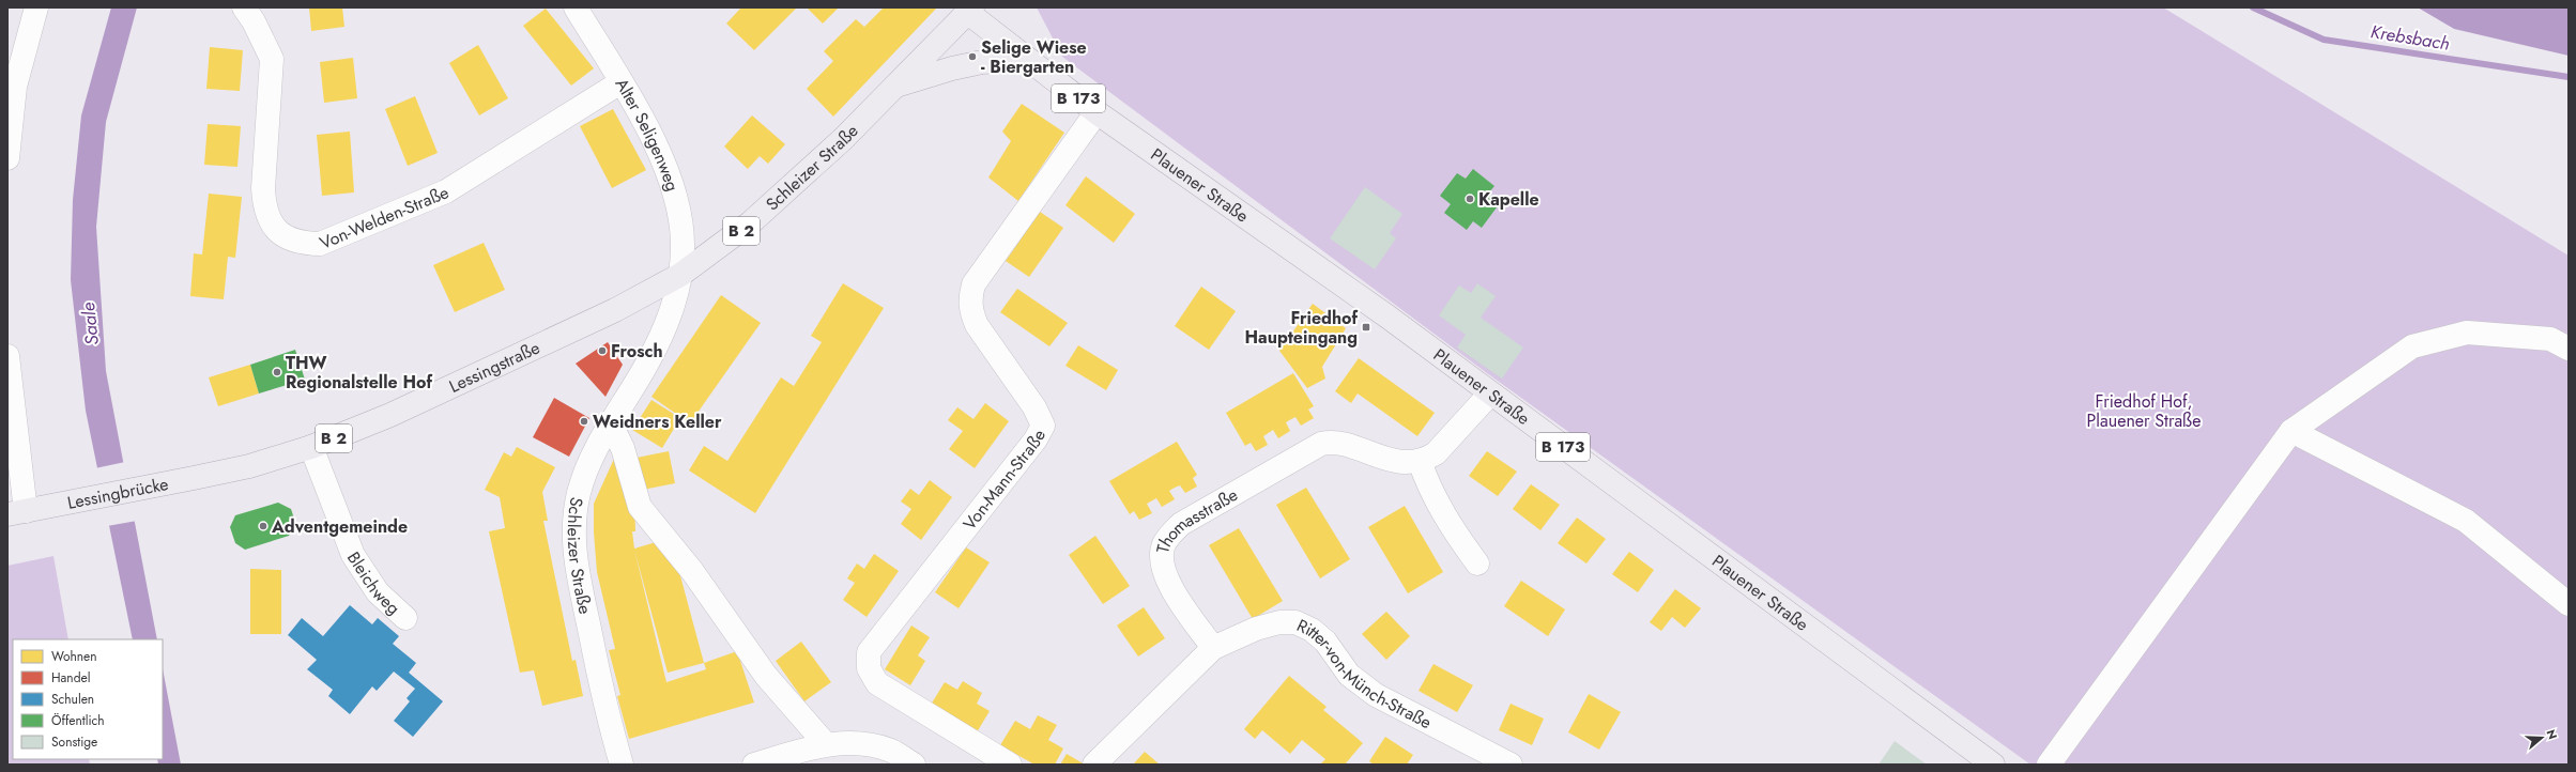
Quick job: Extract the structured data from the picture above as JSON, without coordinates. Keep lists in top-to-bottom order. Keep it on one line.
{"streets":{"main road":["B 173","Schleizer Straße","Plauener Straße","B 2","Lessingstraße","Lessingbrücke"],"street":["Alter Seligenweg","Von-Welden-Straße","Von-Mann-Straße","Thomasstraße","Bleichweg","Ritter-von-Münch-Straße"]},"crossings":[["Alter Seligenweg","Schleizer Straße"],["Alter Seligenweg","Von-Welden-Straße"],["Alter Seligenweg","Lessingstraße"],["Schleizer Straße","Plauener Straße"],["Schleizer Straße","Lessingstraße"],["Plauener Straße","Von-Mann-Straße"],["Lessingstraße","Lessingbrücke"],["Lessingstraße","Bleichweg"],["Thomasstraße","Ritter-von-Münch-Straße"]],"water":["Krebsbach","Saale"],"parks":["Friedhof Hof, Plauener Straße"],"places":{"other":["Selige Wiese - Biergarten","Kapelle","Frosch","THW Regionalstelle Hof","Weidners Keller","Adventgemeinde"],"transit":["Friedhof Haupteingang"]},"legend":["Wohnen","Handel","Schulen","Öffentlich","Sonstige"],"north":"right"}
